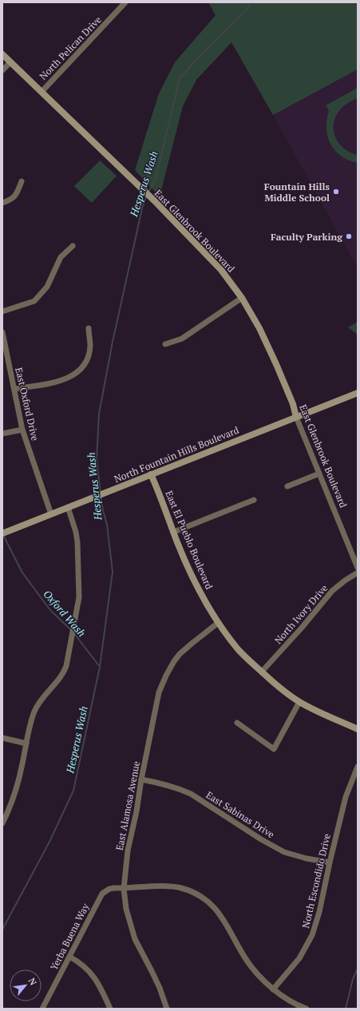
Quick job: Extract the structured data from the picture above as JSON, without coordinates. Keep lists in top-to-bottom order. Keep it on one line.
{"streets":{"street":["North Pelican Drive","East Glenbrook Boulevard","East Oxford Drive","North Fountain Hills Boulevard","East El Pueblo Boulevard","North Ivory Drive","East Alamosa Avenue","East Sabinas Drive","North Escondido Drive","Yerba Buena Way"]},"crossings":[["North Pelican Drive","East Glenbrook Boulevard"],["East Glenbrook Boulevard","North Fountain Hills Boulevard"],["East Oxford Drive","North Fountain Hills Boulevard"],["North Fountain Hills Boulevard","East El Pueblo Boulevard"],["East El Pueblo Boulevard","North Ivory Drive"],["East El Pueblo Boulevard","East Alamosa Avenue"],["East Alamosa Avenue","East Sabinas Drive"],["East Alamosa Avenue","Yerba Buena Way"],["East Sabinas Drive","North Escondido Drive"],["North Escondido Drive","Yerba Buena Way"]],"water":["Hesperus Wash","Oxford Wash"],"places":["Fountain Hills Middle School","Faculty Parking"],"north":"top right"}
